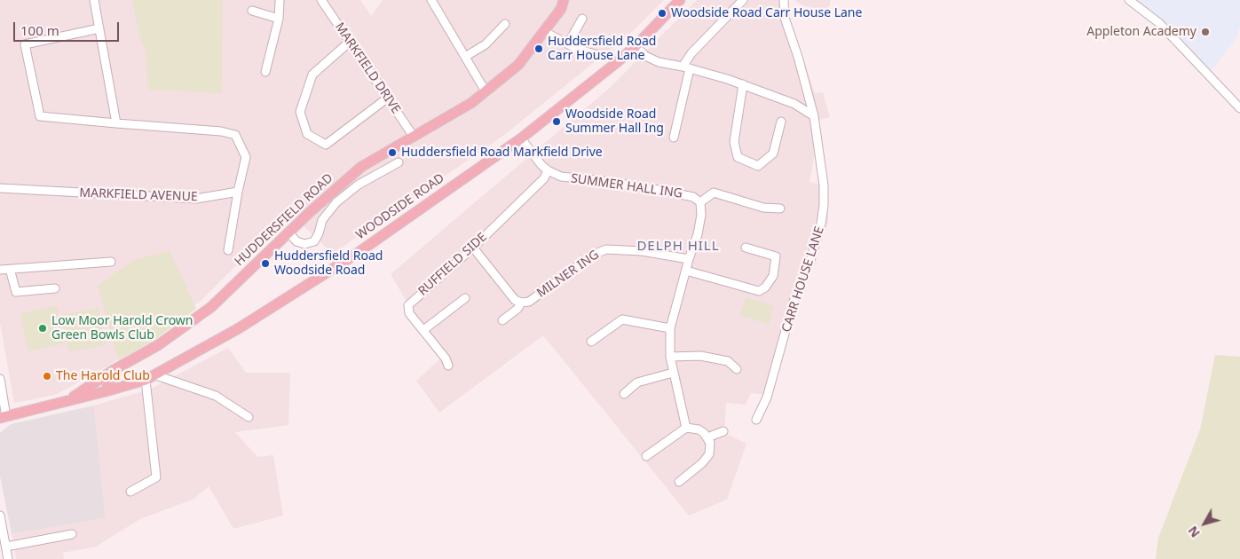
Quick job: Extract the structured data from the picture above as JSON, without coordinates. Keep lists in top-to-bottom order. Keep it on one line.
{"streets":{"main road":["WOODSIDE ROAD","HUDDERSFIELD ROAD"],"street":["MARKFIELD DRIVE","SUMMER HALL ING","MARKFIELD AVENUE","RUFFIELD SIDE","MILNER ING","CARR HOUSE LANE"]},"crossings":[["MARKFIELD DRIVE","HUDDERSFIELD ROAD"],["SUMMER HALL ING","WOODSIDE ROAD"],["SUMMER HALL ING","RUFFIELD SIDE"]],"districts":["DELPH HILL"],"places":["Woodside Road Carr House Lane","Appleton Academy","Huddersfield Road Carr House Lane","Woodside Road Summer Hall Ing","Huddersfield Road Markfield Drive","Huddersfield Road Woodside Road","Low Moor Harold Crown Green Bowls Club","The Harold Club"],"scale_bar":"100 m","north":"bottom left"}
